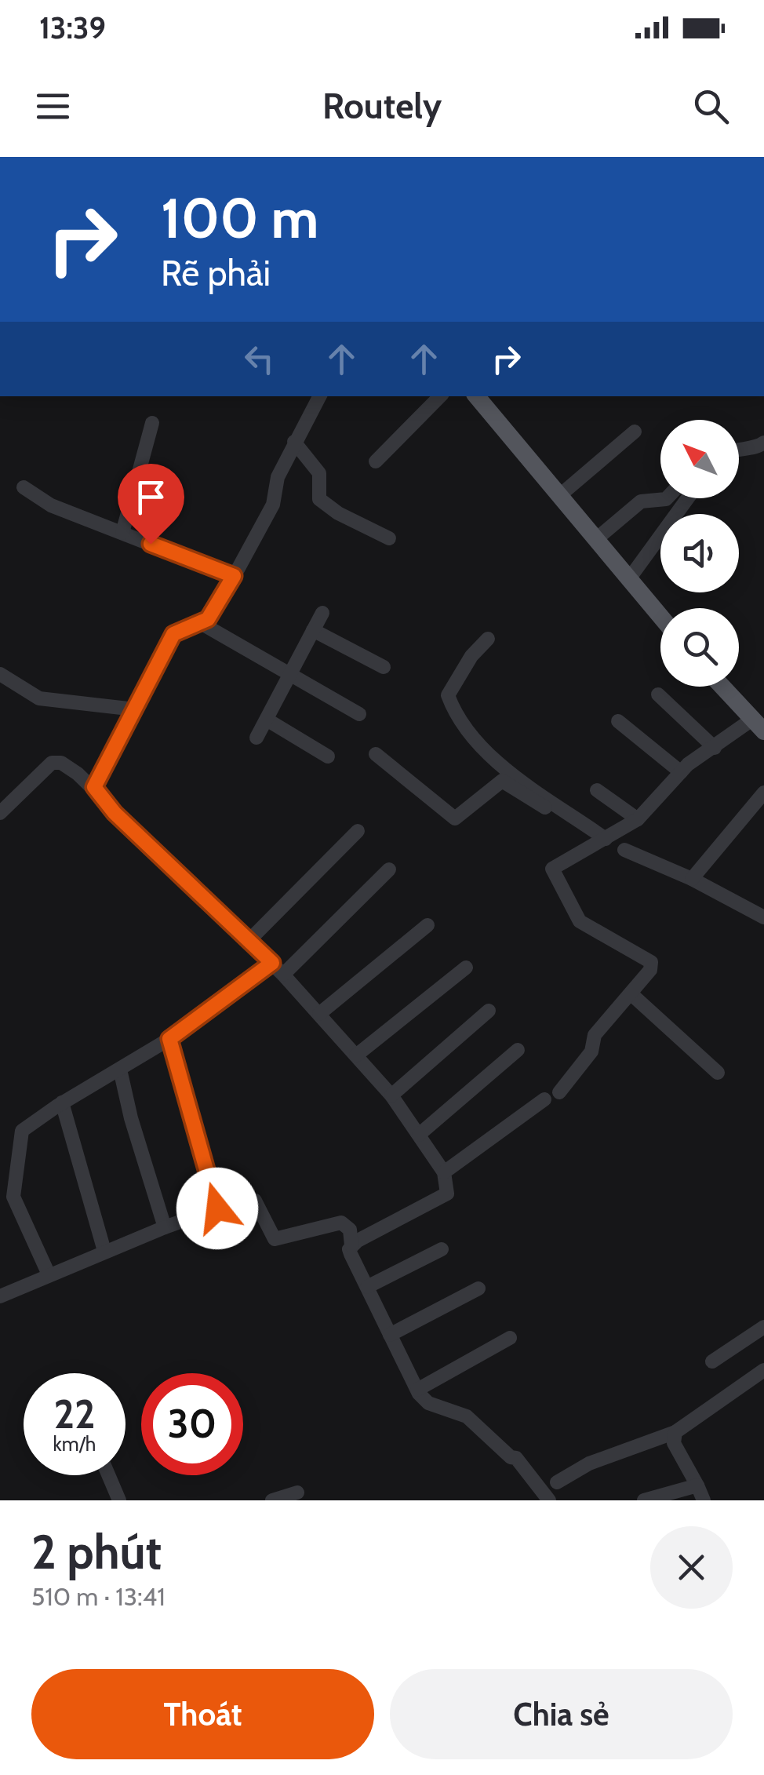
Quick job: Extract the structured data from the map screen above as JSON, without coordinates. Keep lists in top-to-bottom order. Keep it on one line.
{"north":"top left","page":{"status":"13:39","header":"Routely","turn":["100 m","Rẽ phải"],"speed":"22 km/h","limit":"30","heading":["2 phút","510 m · 13:41"],"buttons":["Thoát","Chia sẻ"]}}
